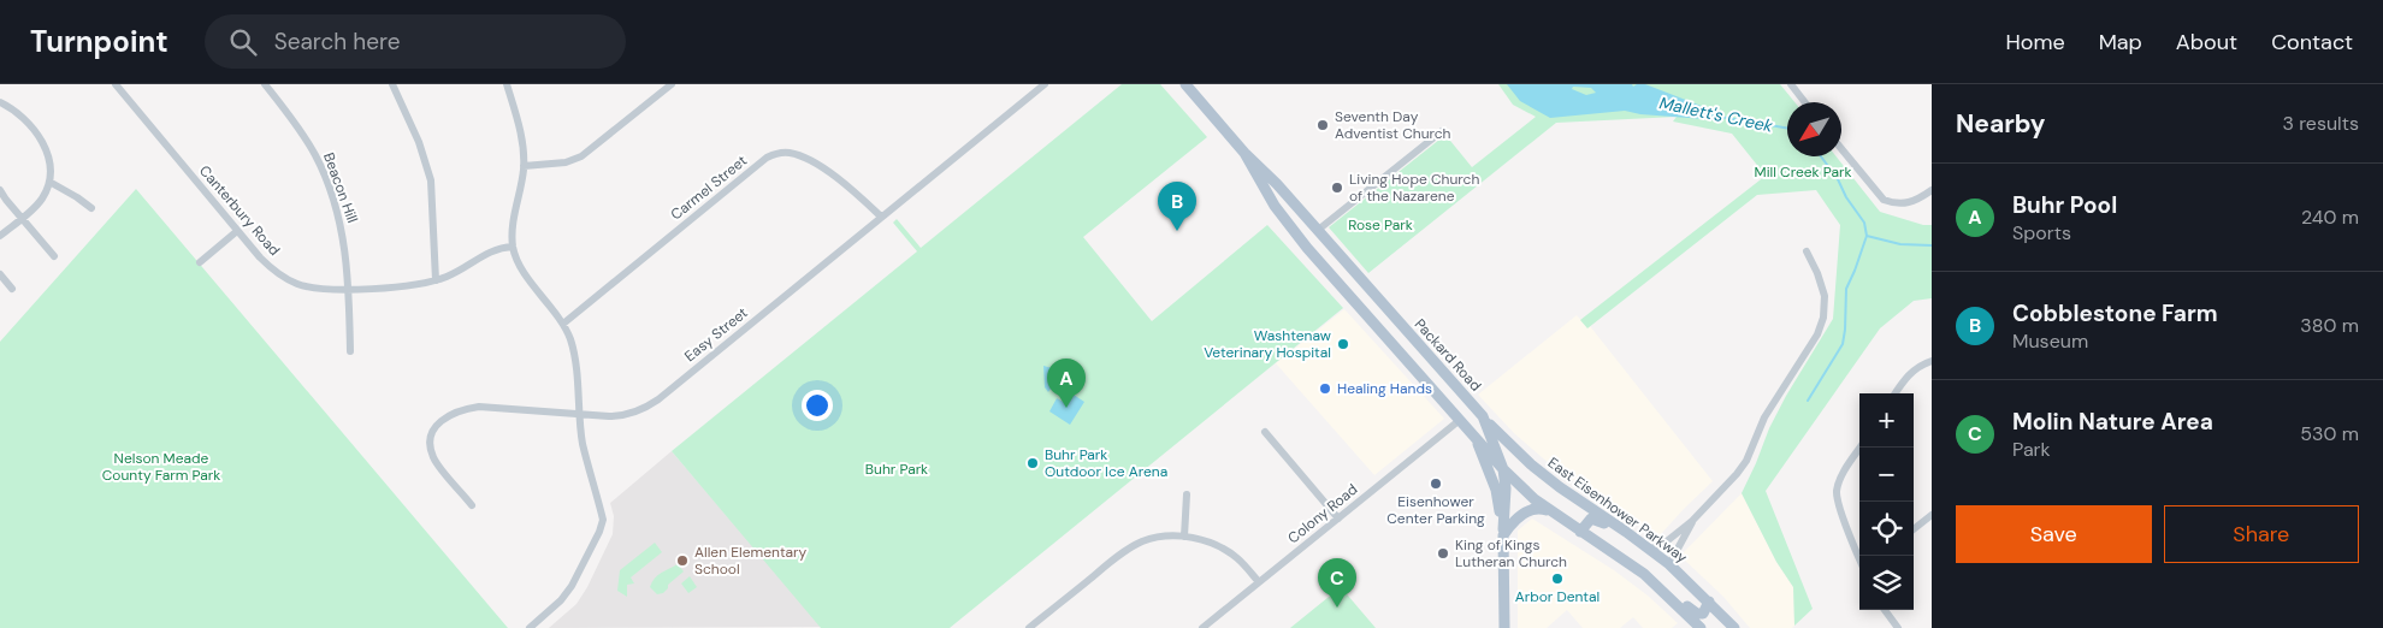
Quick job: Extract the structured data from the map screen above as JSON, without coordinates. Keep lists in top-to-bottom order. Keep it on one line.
{"streets":{"main road":["Packard Road","East Eisenhower Parkway"],"street":["Beacon Hill","Carmel Street","Canterbury Road","Easy Street","Colony Road"]},"crossings":[["Beacon Hill","Canterbury Road"],["Carmel Street","Easy Street"],["Packard Road","East Eisenhower Parkway"],["Packard Road","Colony Road"]],"water":["Mallett's Creek"],"parks":["Mill Creek Park","Rose Park","Nelson Meade County Farm Park","Buhr Park"],"places":["Seventh Day Adventist Church","Living Hope Church of the Nazarene","Washtenaw Veterinary Hospital","Healing Hands","Buhr Park Outdoor Ice Arena","Eisenhower Center Parking","King of Kings Lutheran Church","Allen Elementary School","Arbor Dental"],"north":"bottom left","page":{"header":"Turnpoint","search":"Search here","nav":["Home","Map","About","Contact"],"heading":["Nearby","3 results"],"list":[{"mark":"A","name":"Buhr Pool","note":"Sports","value":"240 m"},{"mark":"B","name":"Cobblestone Farm","note":"Museum","value":"380 m"},{"mark":"C","name":"Molin Nature Area","note":"Park","value":"530 m"}],"pins":["B","A","C"],"map_buttons":["+","−"],"buttons":["Save","Share"]}}
